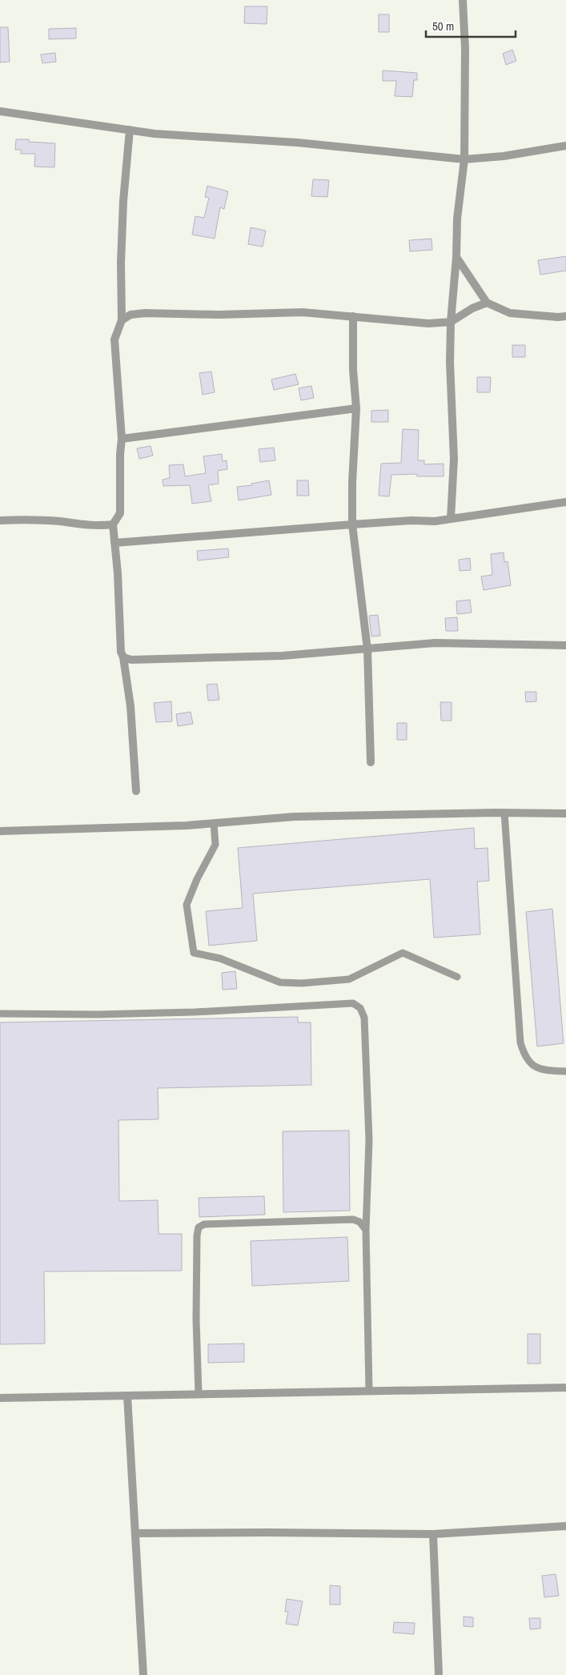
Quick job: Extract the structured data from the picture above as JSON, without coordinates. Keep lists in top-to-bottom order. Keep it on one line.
{"scale_bar":"50 m"}
